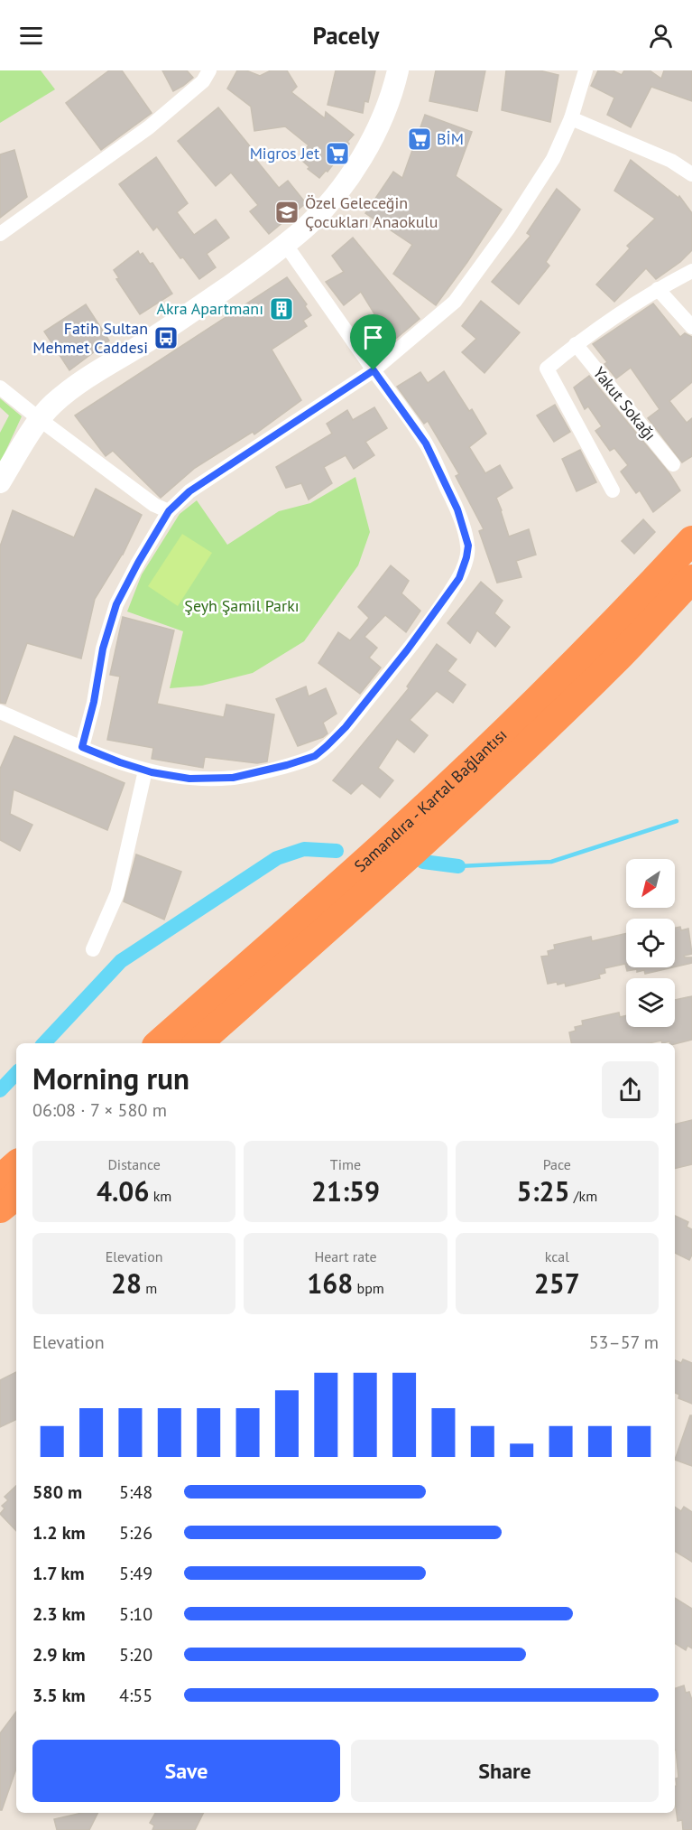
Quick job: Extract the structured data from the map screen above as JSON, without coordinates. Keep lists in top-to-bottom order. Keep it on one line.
{"streets":{"highway":["Samandıra - Kartal Bağlantısı"],"street":["Yakut Sokağı"]},"parks":["Şeyh Şamil Parkı"],"places":{"supermarket":["BİM","Migros Jet"],"school or university":["Özel Geleceğin Çocukları Anaokulu"],"building":["Akra Apartmanı"],"bus stop":["Fatih Sultan Mehmet Caddesi"]},"north":"bottom left","page":{"header":"Pacely","heading":["Morning run","06:08 · 7 × 580 m"],"stats":[["Distance","4.06 km"],["Time","21:59"],["Pace","5:25 /km"],["Elevation","28 m"],["Heart rate","168 bpm"],["kcal","257"]],"chart":["Elevation","53–57 m"],"list":[{"name":"580 m","note":"5:48"},{"name":"1.2 km","note":"5:26"},{"name":"1.7 km","note":"5:49"},{"name":"2.3 km","note":"5:10"},{"name":"2.9 km","note":"5:20"},{"name":"3.5 km","note":"4:55"}],"buttons":["Save","Share"]}}
